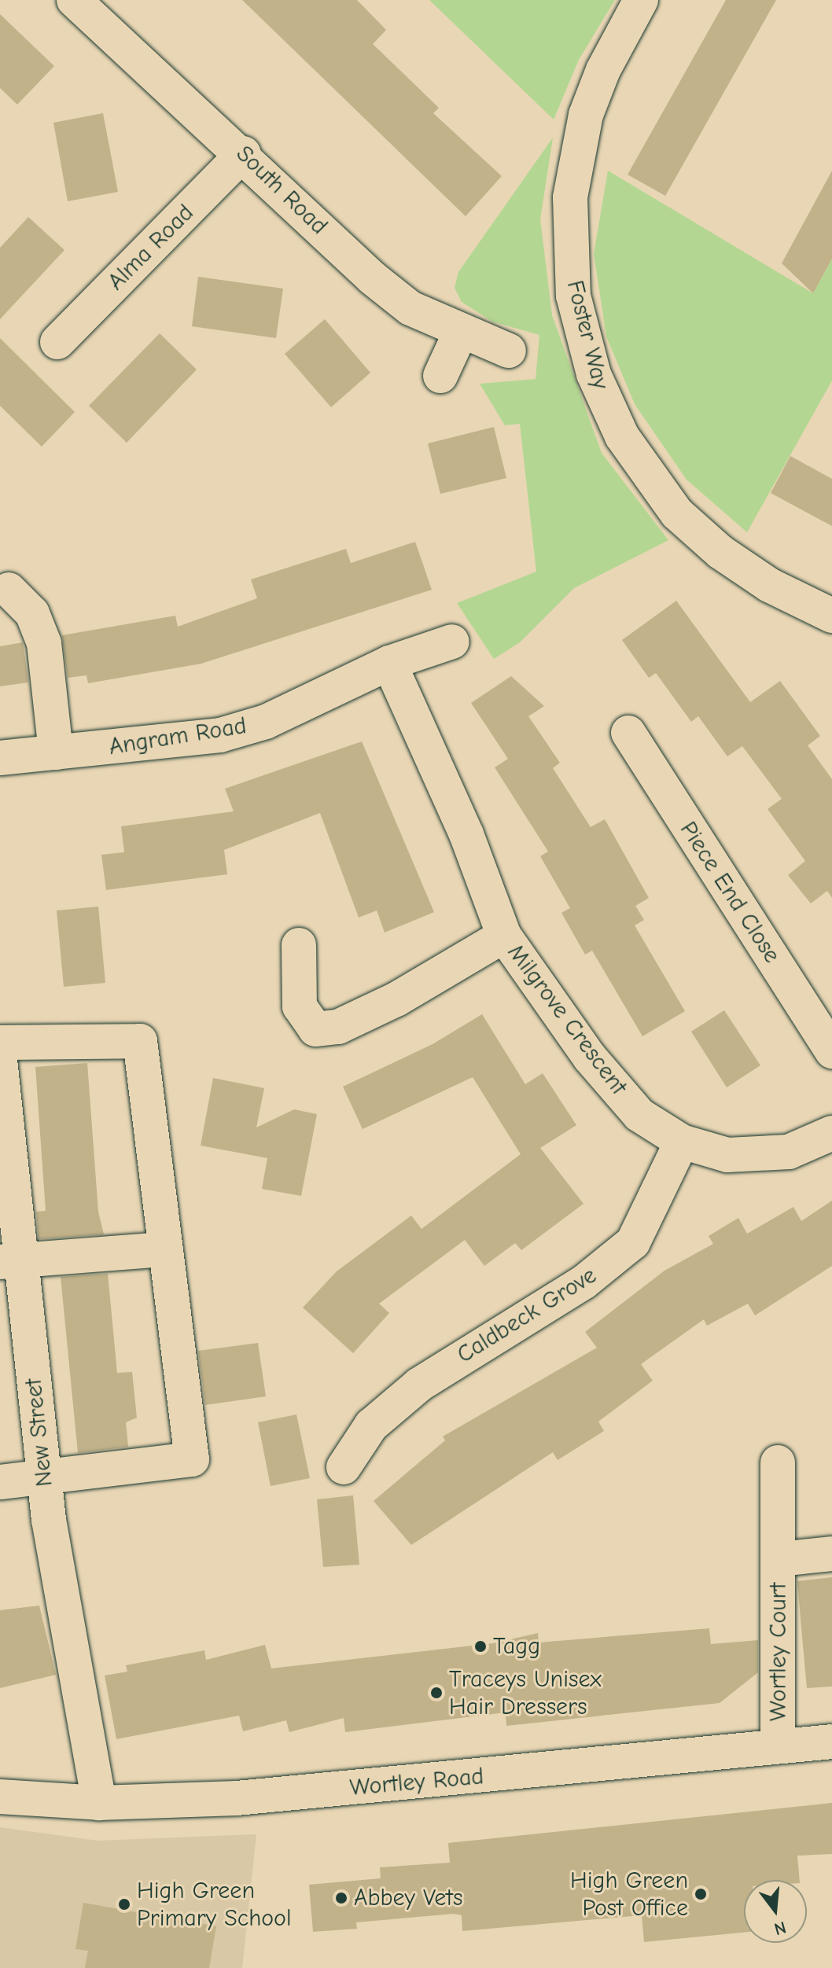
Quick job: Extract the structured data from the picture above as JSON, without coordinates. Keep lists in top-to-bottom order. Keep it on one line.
{"streets":{"street":["South Road","Alma Road","Foster Way","Angram Road","Piece End Close","Milgrove Crescent","Caldbeck Grove","New Street","Wortley Court","Wortley Road"]},"crossings":[["South Road","Alma Road"],["Angram Road","Milgrove Crescent"],["Milgrove Crescent","Caldbeck Grove"],["New Street","Wortley Road"],["Wortley Court","Wortley Road"]],"places":["Tagg","Traceys Unisex Hair Dressers","High Green Post Office","Abbey Vets","High Green Primary School"],"north":"bottom"}
